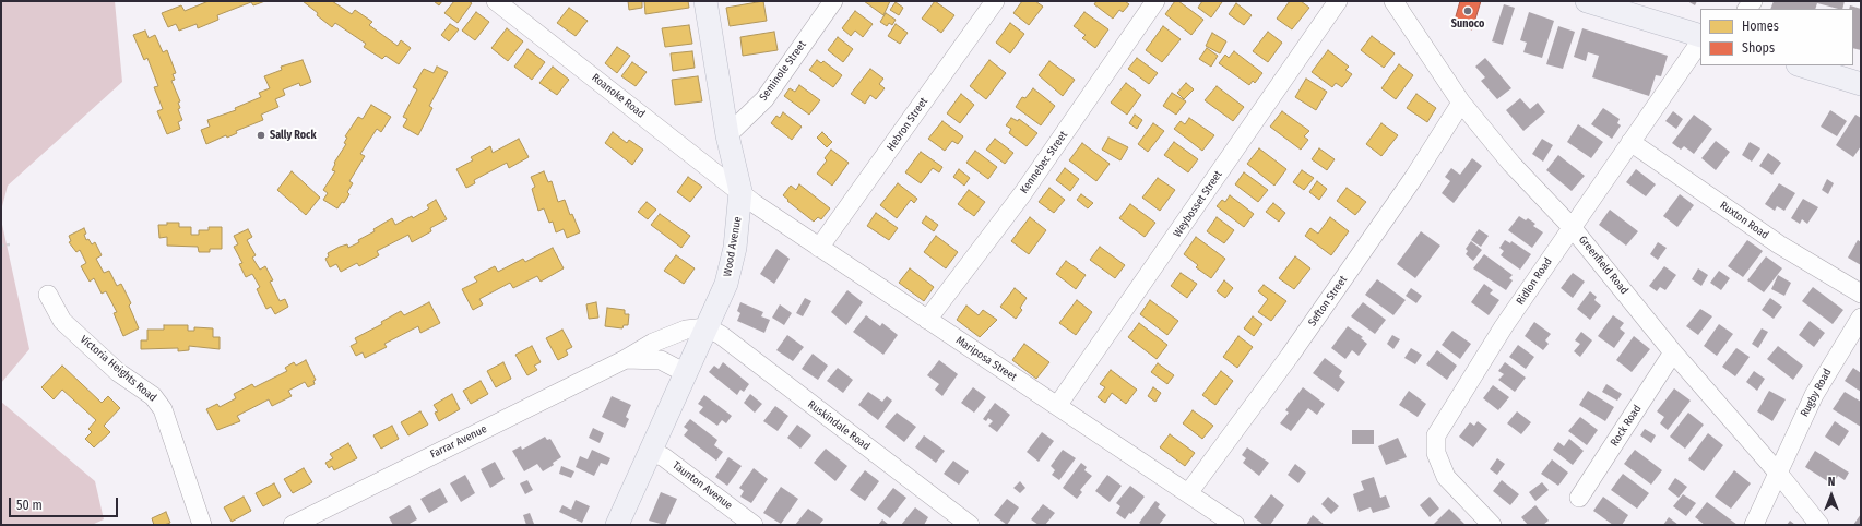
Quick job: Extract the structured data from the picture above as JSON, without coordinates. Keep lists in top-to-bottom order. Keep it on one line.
{"streets":{"main road":["Wood Avenue"],"street":["Seminole Street","Roanoke Road","Hebron Street","Kennebec Street","Weybosset Street","Ruxton Road","Greenfield Road","Ridlon Road","Sefton Street","Mariposa Street","Victoria Heights Road","Rugby Road","Ruskindale Road","Rock Road","Farrar Avenue","Taunton Avenue"]},"crossings":[["Seminole Street","Wood Avenue"],["Roanoke Road","Wood Avenue"],["Roanoke Road","Mariposa Street"],["Hebron Street","Mariposa Street"],["Kennebec Street","Mariposa Street"],["Weybosset Street","Mariposa Street"],["Ruxton Road","Ridlon Road"],["Wood Avenue","Mariposa Street"],["Wood Avenue","Ruskindale Road"],["Wood Avenue","Farrar Avenue"],["Wood Avenue","Taunton Avenue"],["Greenfield Road","Ridlon Road"],["Greenfield Road","Sefton Street"],["Greenfield Road","Rugby Road"],["Greenfield Road","Rock Road"],["Sefton Street","Mariposa Street"],["Ruskindale Road","Farrar Avenue"]],"places":["Sunoco","Sally Rock"],"legend":["Homes","Shops"],"scale_bar":"50 m","north":"top"}
